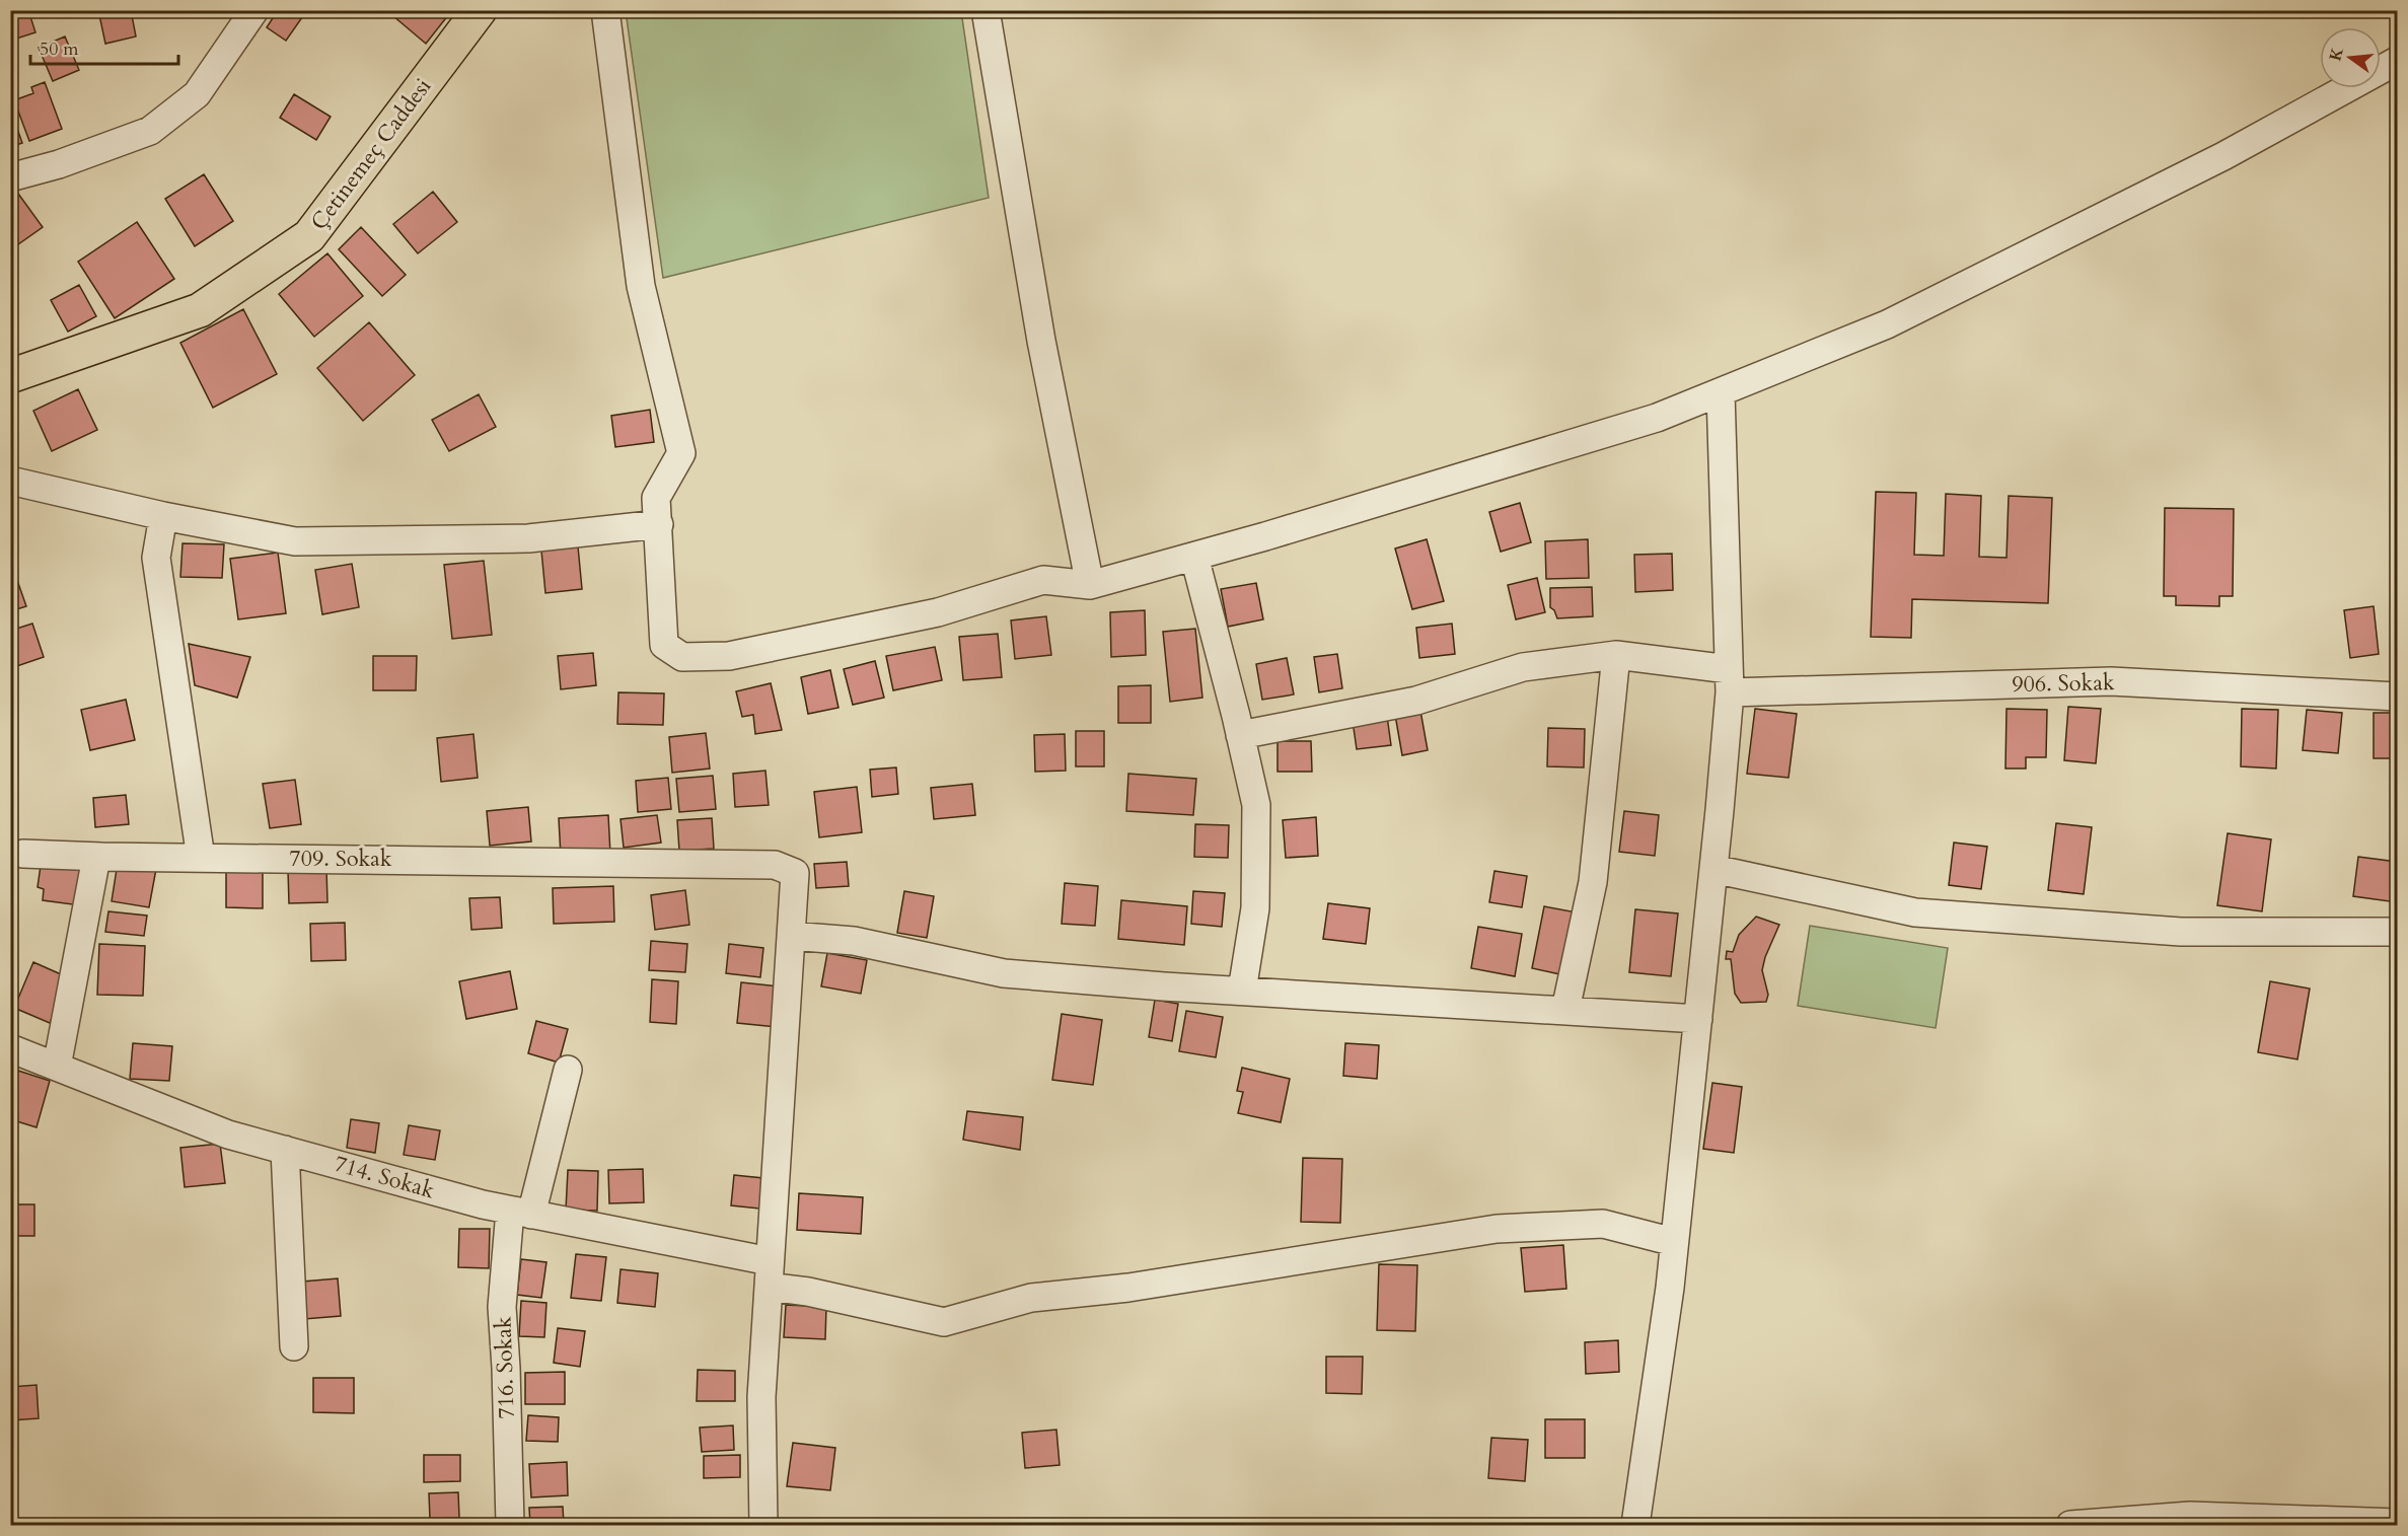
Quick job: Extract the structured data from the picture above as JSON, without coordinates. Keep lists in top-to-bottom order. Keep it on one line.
{"streets":{"main road":["Çetinemeç Caddesi"],"street":["906. Sokak","709. Sokak","714. Sokak","716. Sokak"]},"crossings":[["714. Sokak","716. Sokak"]],"scale_bar":"50 m","north":"left"}
